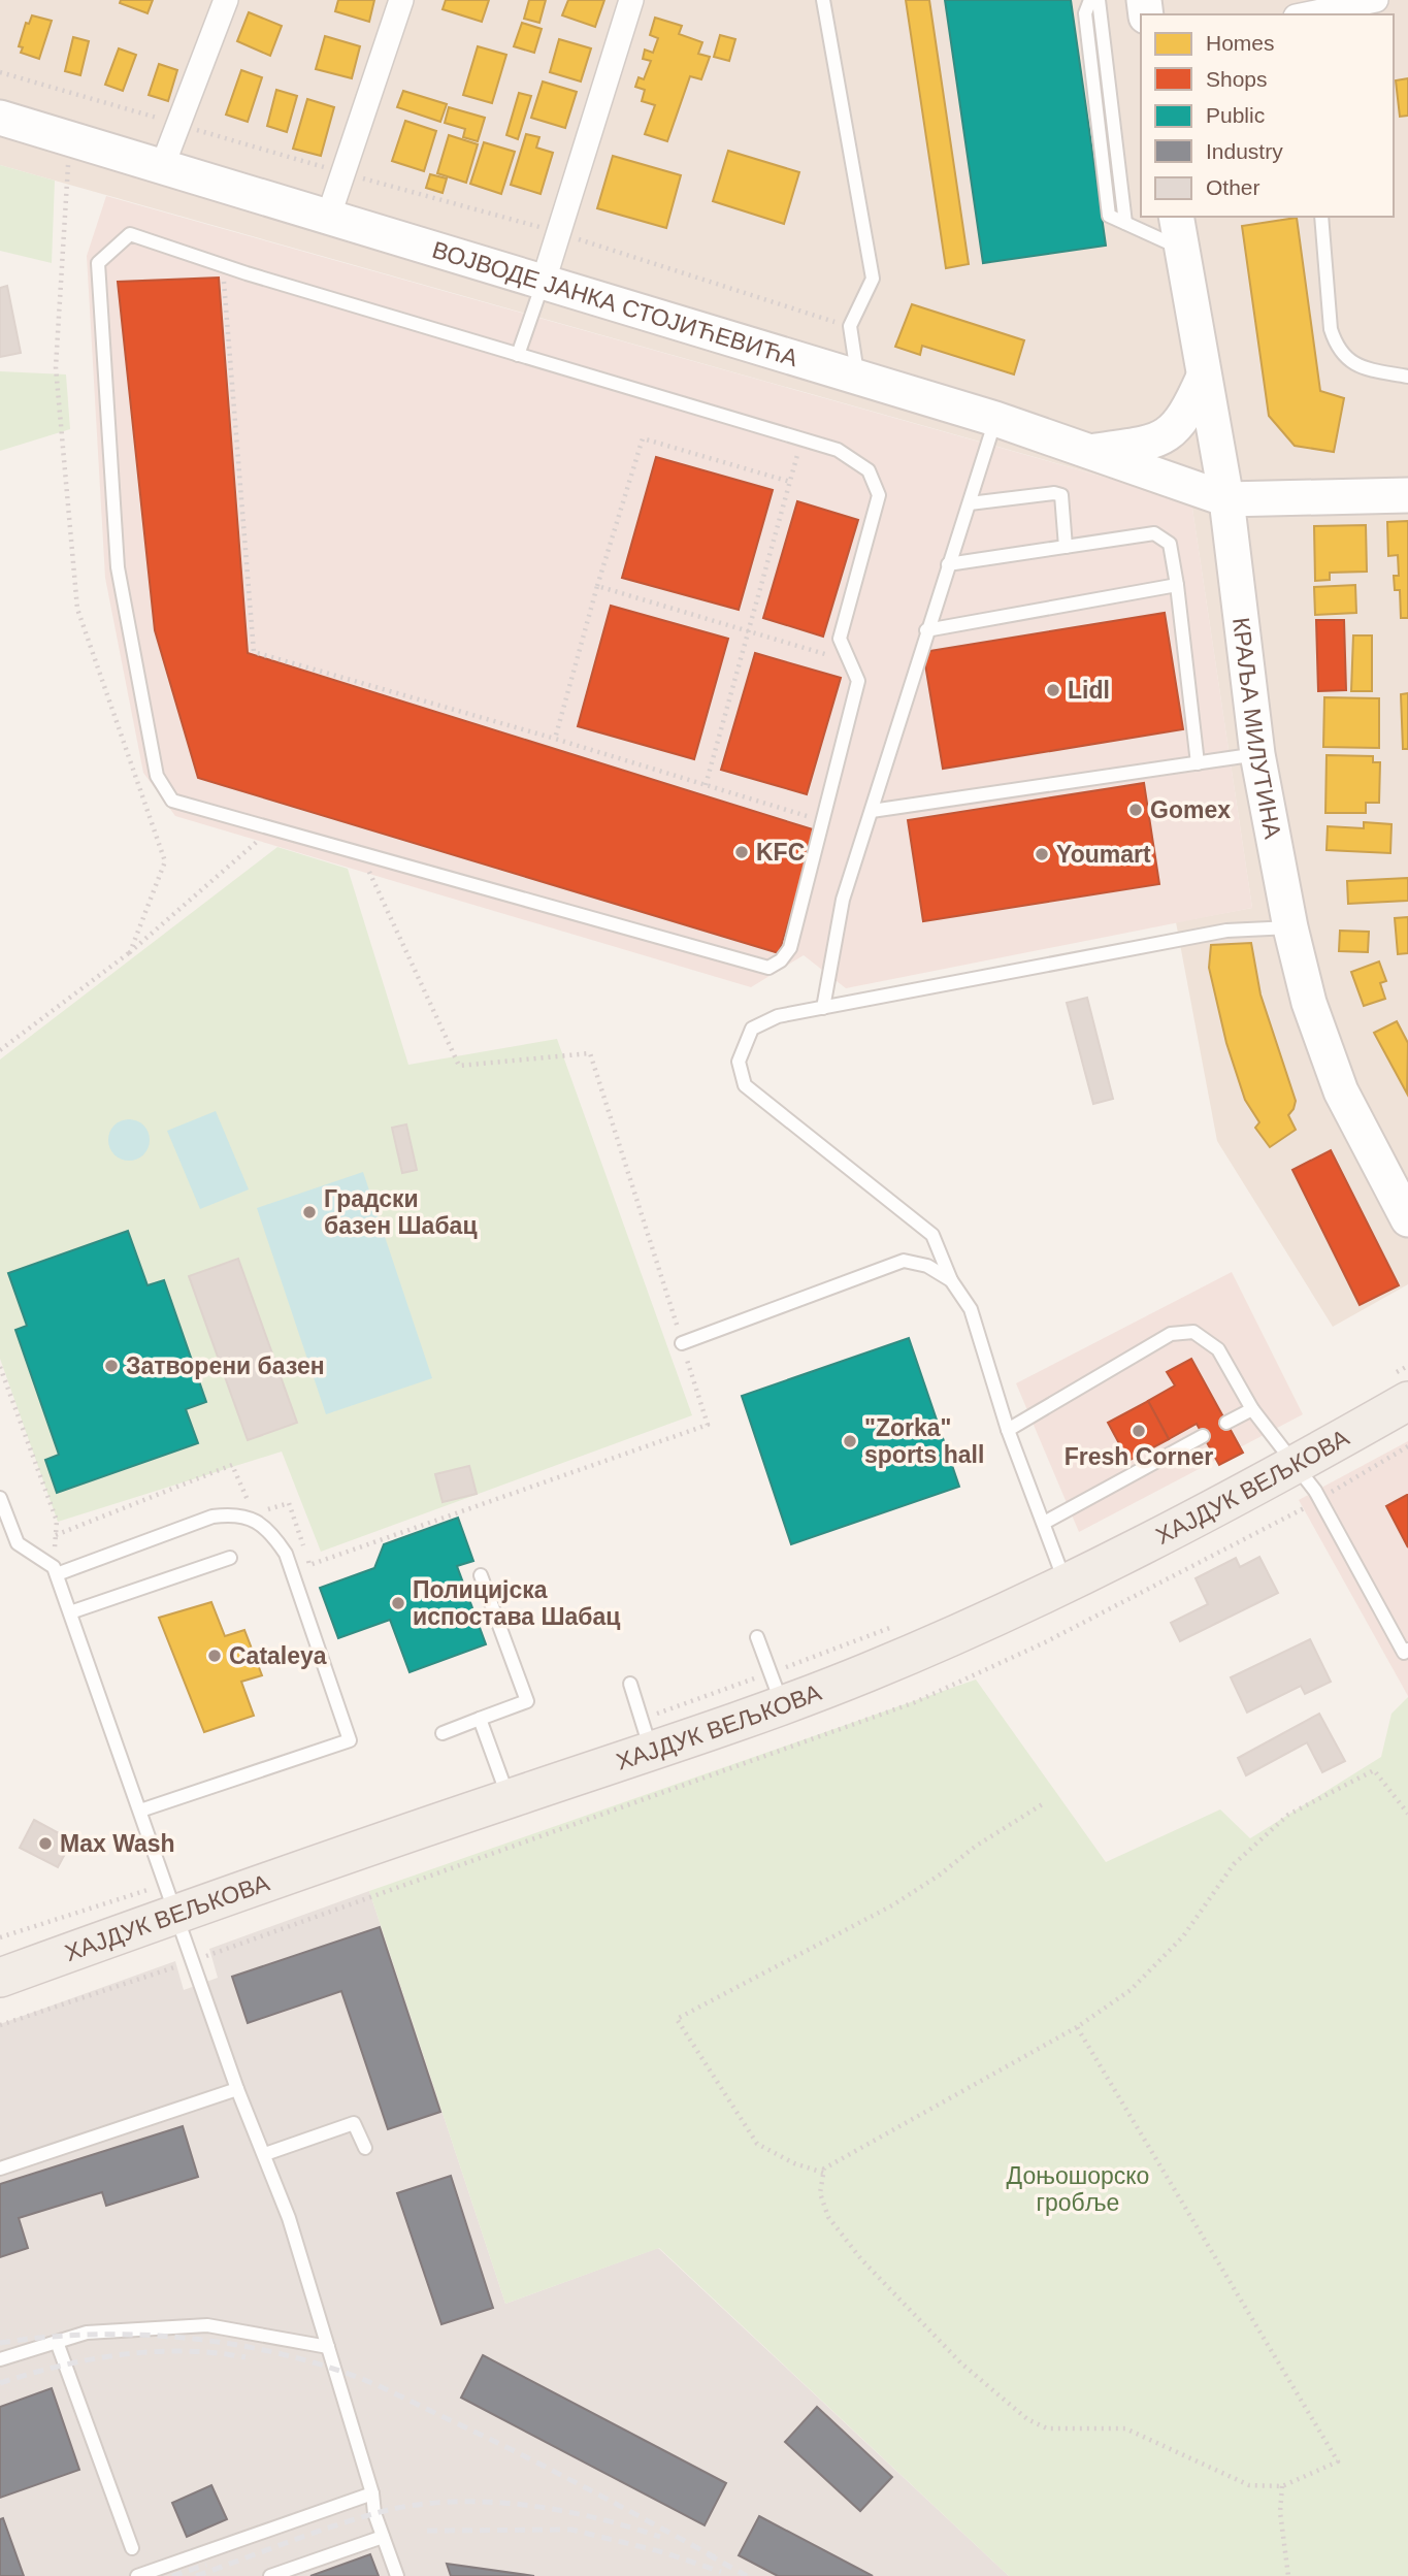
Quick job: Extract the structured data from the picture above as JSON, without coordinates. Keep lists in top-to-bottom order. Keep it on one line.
{"streets":{"main road":["ХАЈДУК ВЕЉКОВА"],"street":["ВОЈВОДЕ ЈАНКА СТОЈИЋЕВИЋА","КРАЉА МИЛУТИНА"]},"crossings":[["ВОЈВОДЕ ЈАНКА СТОЈИЋЕВИЋА","КРАЉА МИЛУТИНА"]],"parks":["Доњошорско гробље"],"places":["Lidl","Gomex","KFC","Youmart","Градски базен Шабац","Затворени базен","Fresh Corner","\"Zorka\" sports hall","Полицијска испостава Шабац","Cataleya","Max Wash"],"legend":["Homes","Shops","Public","Industry","Other"]}
